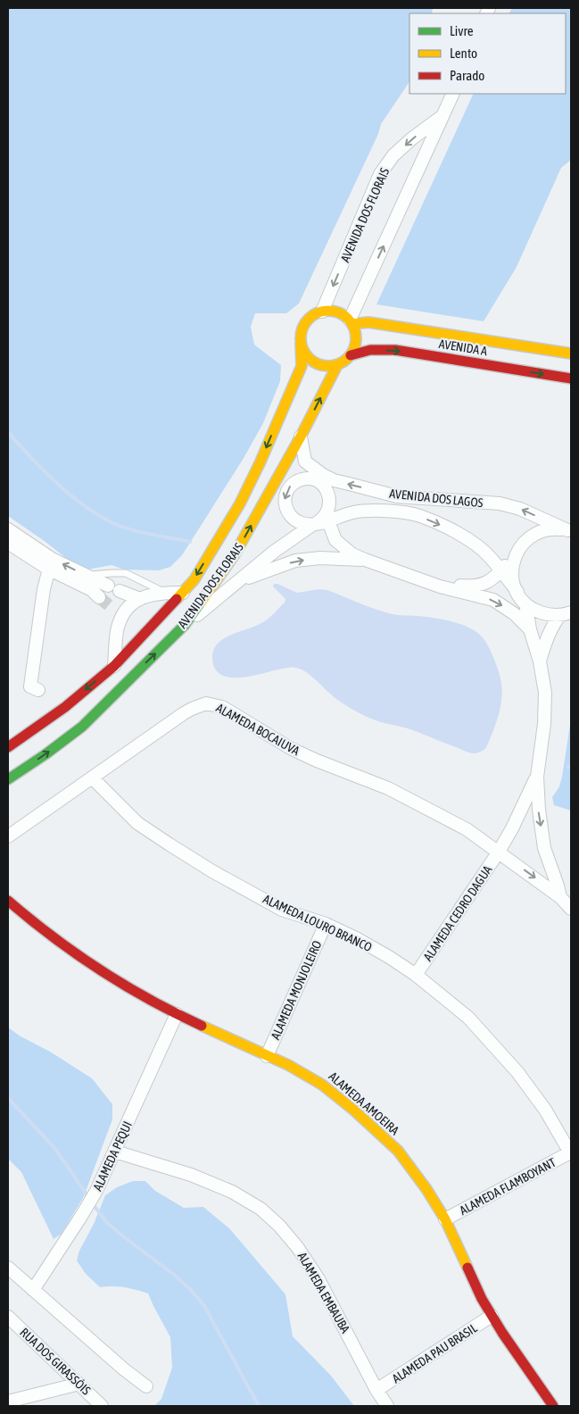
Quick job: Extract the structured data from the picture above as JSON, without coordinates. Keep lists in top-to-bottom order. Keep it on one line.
{"streets":{"street":["AVENIDA DOS FLORAIS","AVENIDA A","AVENIDA DOS LAGOS","ALAMEDA BOCAIUVA","ALAMEDA CEDRO DAGUA","ALAMEDA LOURO BRANCO","ALAMEDA MONJOLEIRO","ALAMEDA AMOEIRA","ALAMEDA PEQUI","ALAMEDA FLAMBOYANT","ALAMEDA EMBAUBA","ALAMEDA PAU BRASIL","RUA DOS GIRASSÓIS"]},"crossings":[["AVENIDA DOS FLORAIS","AVENIDA A"],["ALAMEDA BOCAIUVA","ALAMEDA CEDRO DAGUA"],["ALAMEDA BOCAIUVA","ALAMEDA LOURO BRANCO"],["ALAMEDA CEDRO DAGUA","ALAMEDA LOURO BRANCO"],["ALAMEDA LOURO BRANCO","ALAMEDA MONJOLEIRO"],["ALAMEDA LOURO BRANCO","ALAMEDA FLAMBOYANT"],["ALAMEDA MONJOLEIRO","ALAMEDA AMOEIRA"],["ALAMEDA AMOEIRA","ALAMEDA PEQUI"],["ALAMEDA AMOEIRA","ALAMEDA FLAMBOYANT"],["ALAMEDA AMOEIRA","ALAMEDA PAU BRASIL"],["ALAMEDA PEQUI","ALAMEDA EMBAUBA"],["ALAMEDA EMBAUBA","ALAMEDA PAU BRASIL"]],"legend":["Livre","Lento","Parado"]}
